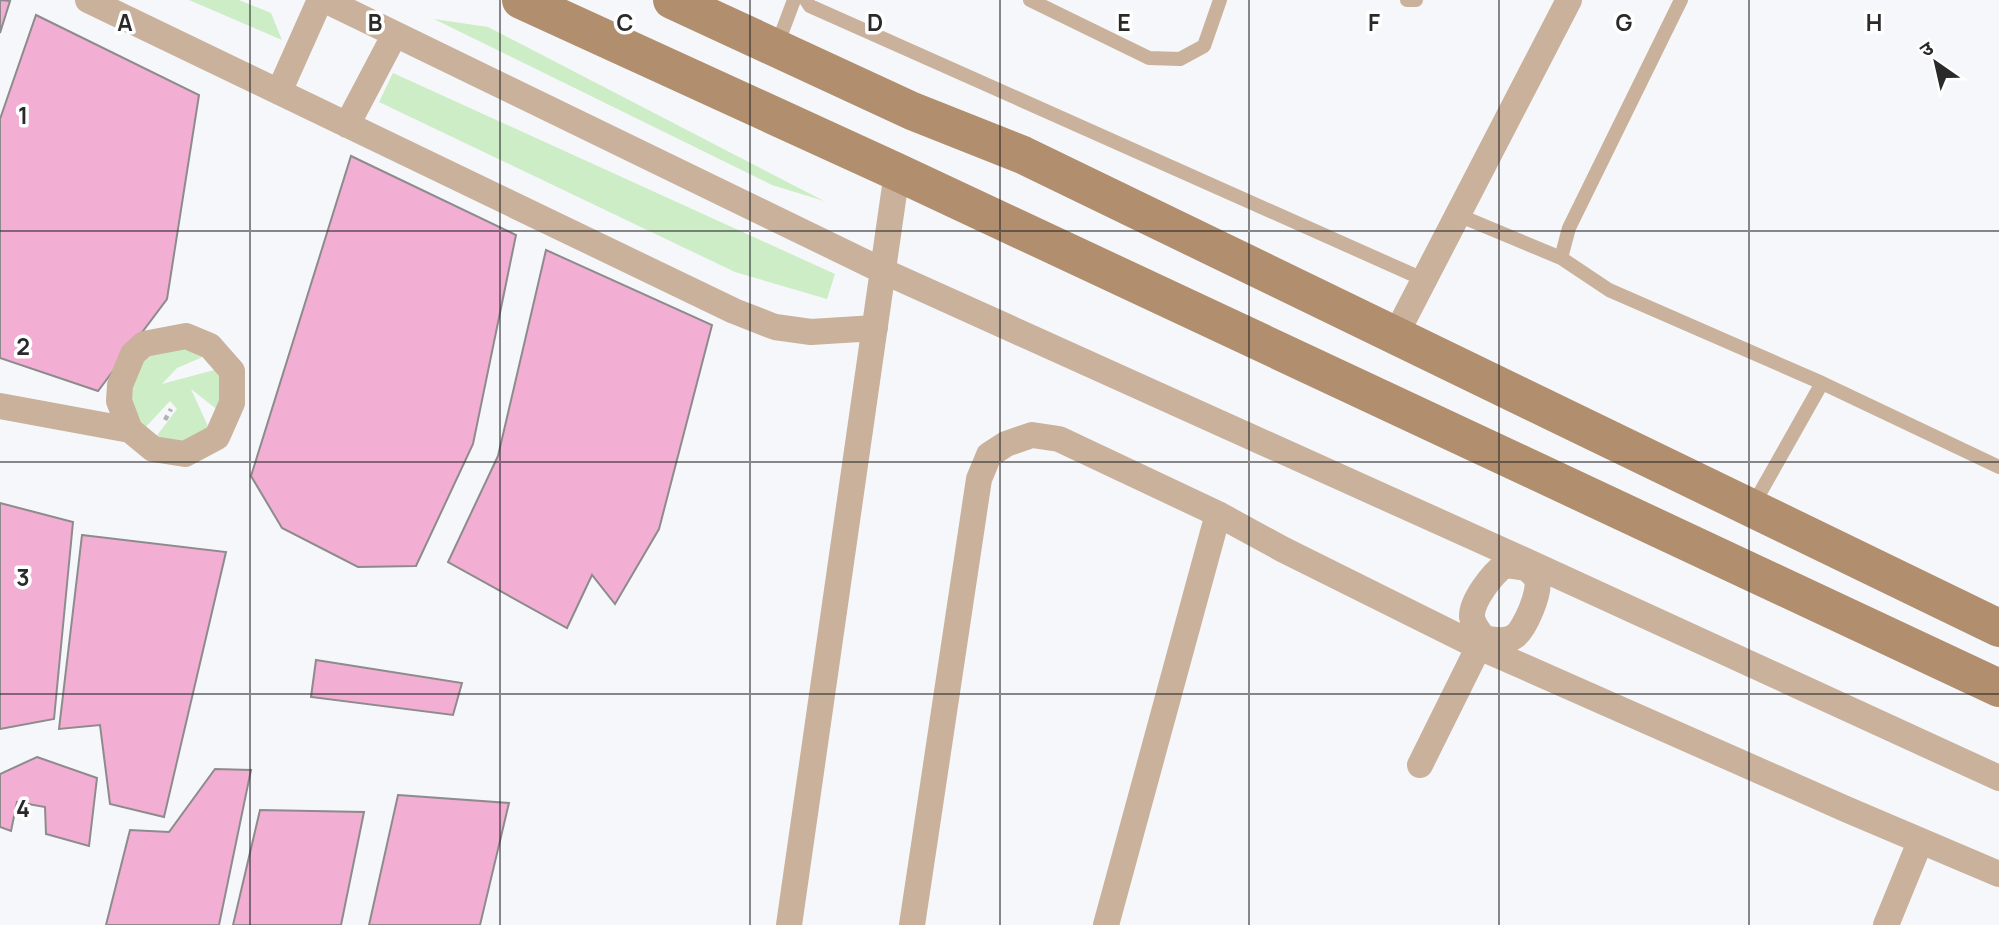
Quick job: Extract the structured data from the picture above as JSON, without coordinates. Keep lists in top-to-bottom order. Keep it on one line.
{"north":"top left","grid":{"columns":["A","B","C","D","E","F","G","H"],"rows":["1","2","3","4"]}}
